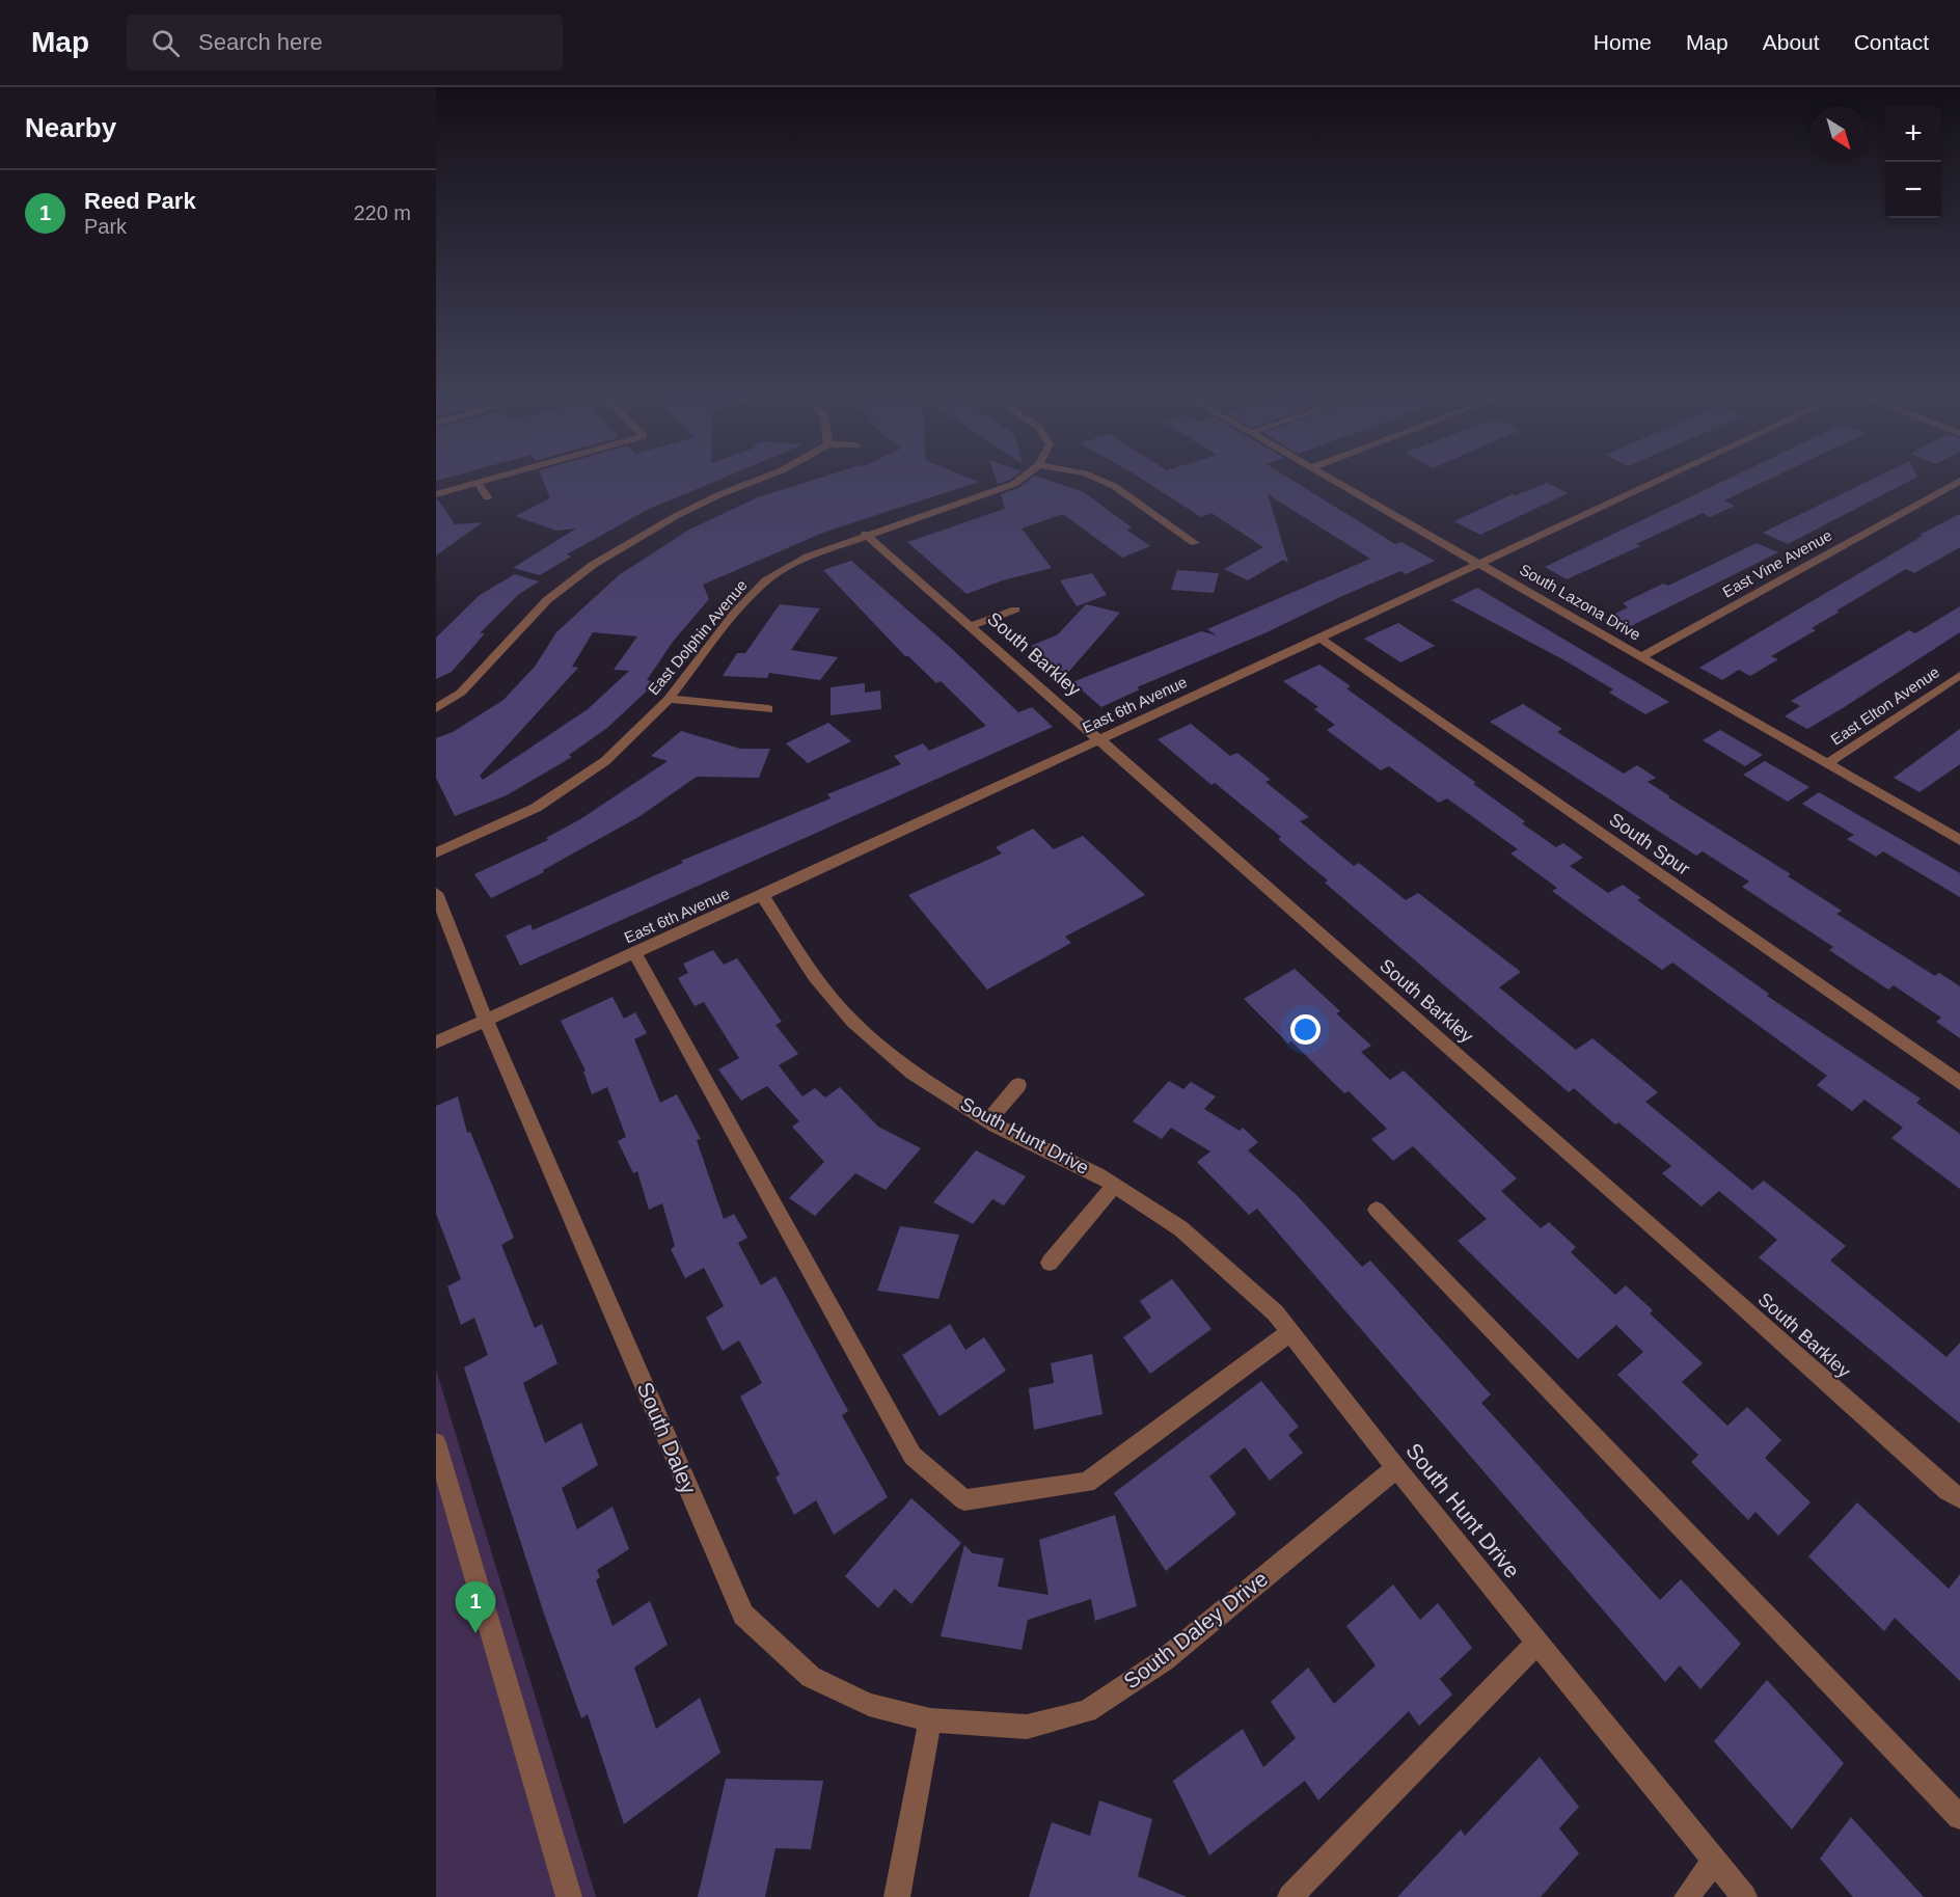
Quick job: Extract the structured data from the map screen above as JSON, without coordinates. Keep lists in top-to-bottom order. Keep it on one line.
{"streets":{"street":["East Vine Avenue","South Lazona Drive","East Dolphin Avenue","South Barkley","East 6th Avenue","East Elton Avenue","South Spur","South Hunt Drive","South Daley","South Daley Drive"]},"crossings":[["East Vine Avenue","South Lazona Drive"],["South Lazona Drive","East 6th Avenue"],["South Lazona Drive","East Elton Avenue"],["East Dolphin Avenue","South Barkley"],["South Barkley","East 6th Avenue"],["East 6th Avenue","South Spur"],["East 6th Avenue","South Hunt Drive"],["East 6th Avenue","South Daley"],["South Hunt Drive","South Daley Drive"],["South Daley","South Daley Drive"]],"north":"bottom right","page":{"header":"Map","search":"Search here","nav":["Home","Map","About","Contact"],"heading":"Nearby","map_buttons":["+","−"],"list":[{"mark":"1","name":"Reed Park","note":"Park","value":"220 m"}],"pins":"1"}}
